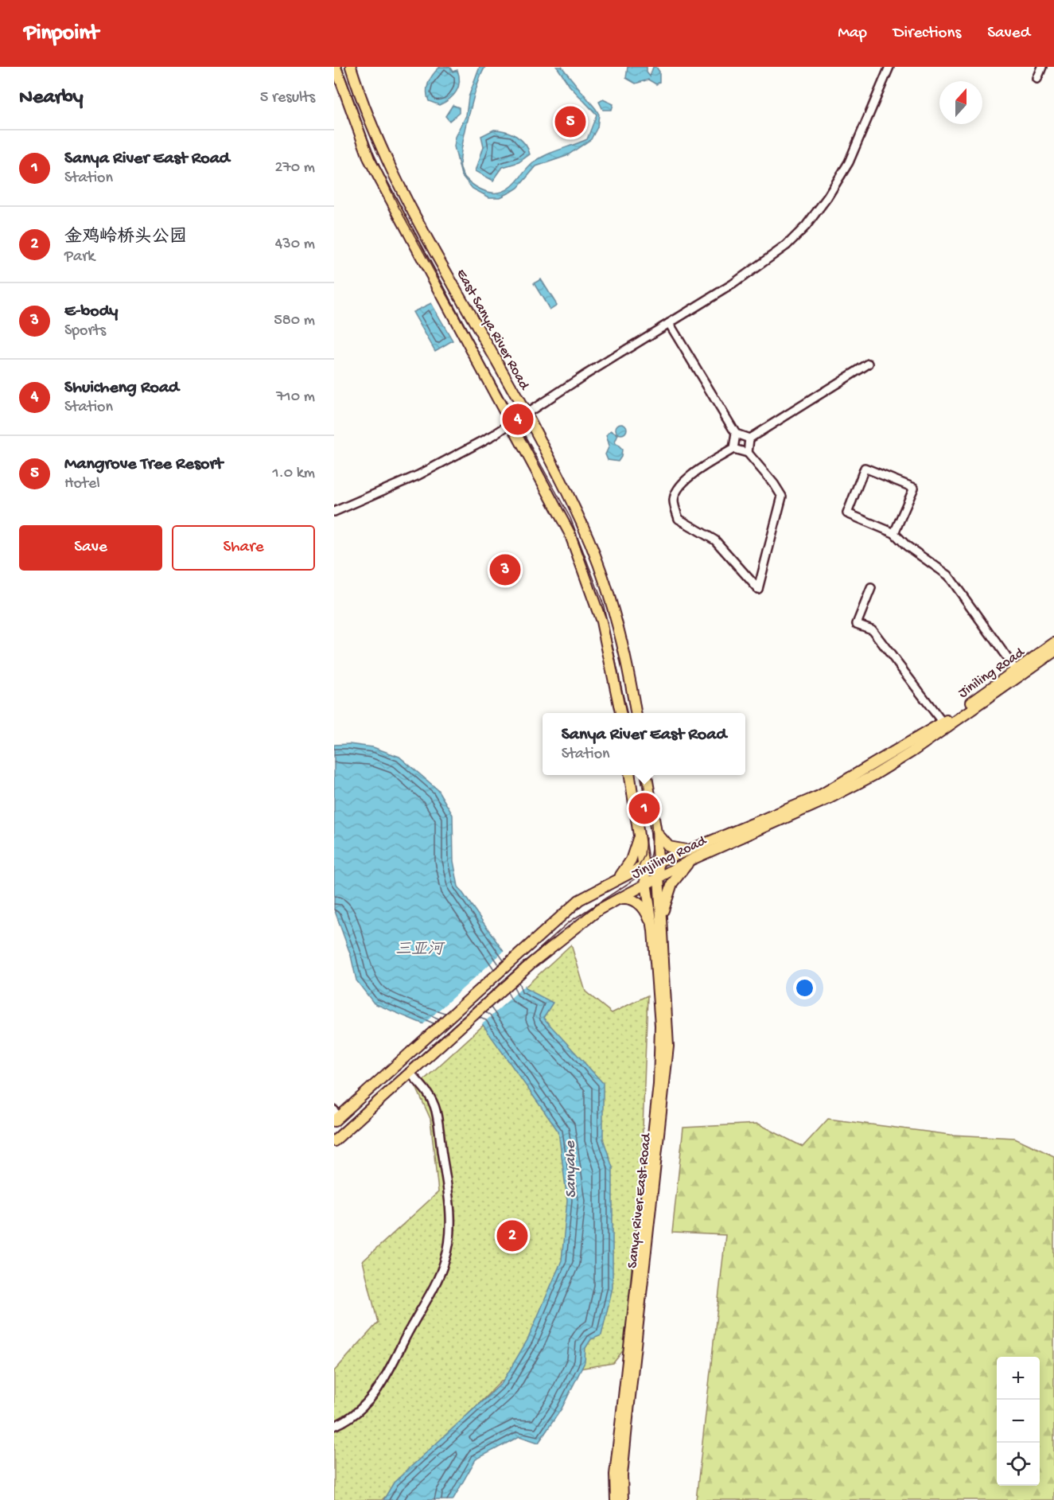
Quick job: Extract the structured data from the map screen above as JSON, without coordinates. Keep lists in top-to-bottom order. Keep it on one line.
{"streets":{"main road":["East Sanya River Road","Jiniling Road","Jinjiling Road","Sanya River East Road"]},"crossings":[["Jiniling Road","Jinjiling Road"],["Jinjiling Road","Sanya River East Road"]],"water":["三亚河","Sanyahe"],"north":"top","page":{"header":"Pinpoint","nav":["Map","Directions","Saved"],"heading":["Nearby","5 results"],"pins":["5","4","3","1","2"],"list":[{"mark":"1","name":"Sanya River East Road","note":"Station","value":"270 m"},{"mark":"2","name":"金鸡岭桥头公园","note":"Park","value":"430 m"},{"mark":"3","name":"E-body","note":"Sports","value":"580 m"},{"mark":"4","name":"Shuicheng Road","note":"Station","value":"710 m"},{"mark":"5","name":"Mangrove Tree Resort","note":"Hotel","value":"1.0 km"}],"buttons":["Save","Share"],"popup":["Sanya River East Road","Station"],"map_buttons":["+","−"]}}
